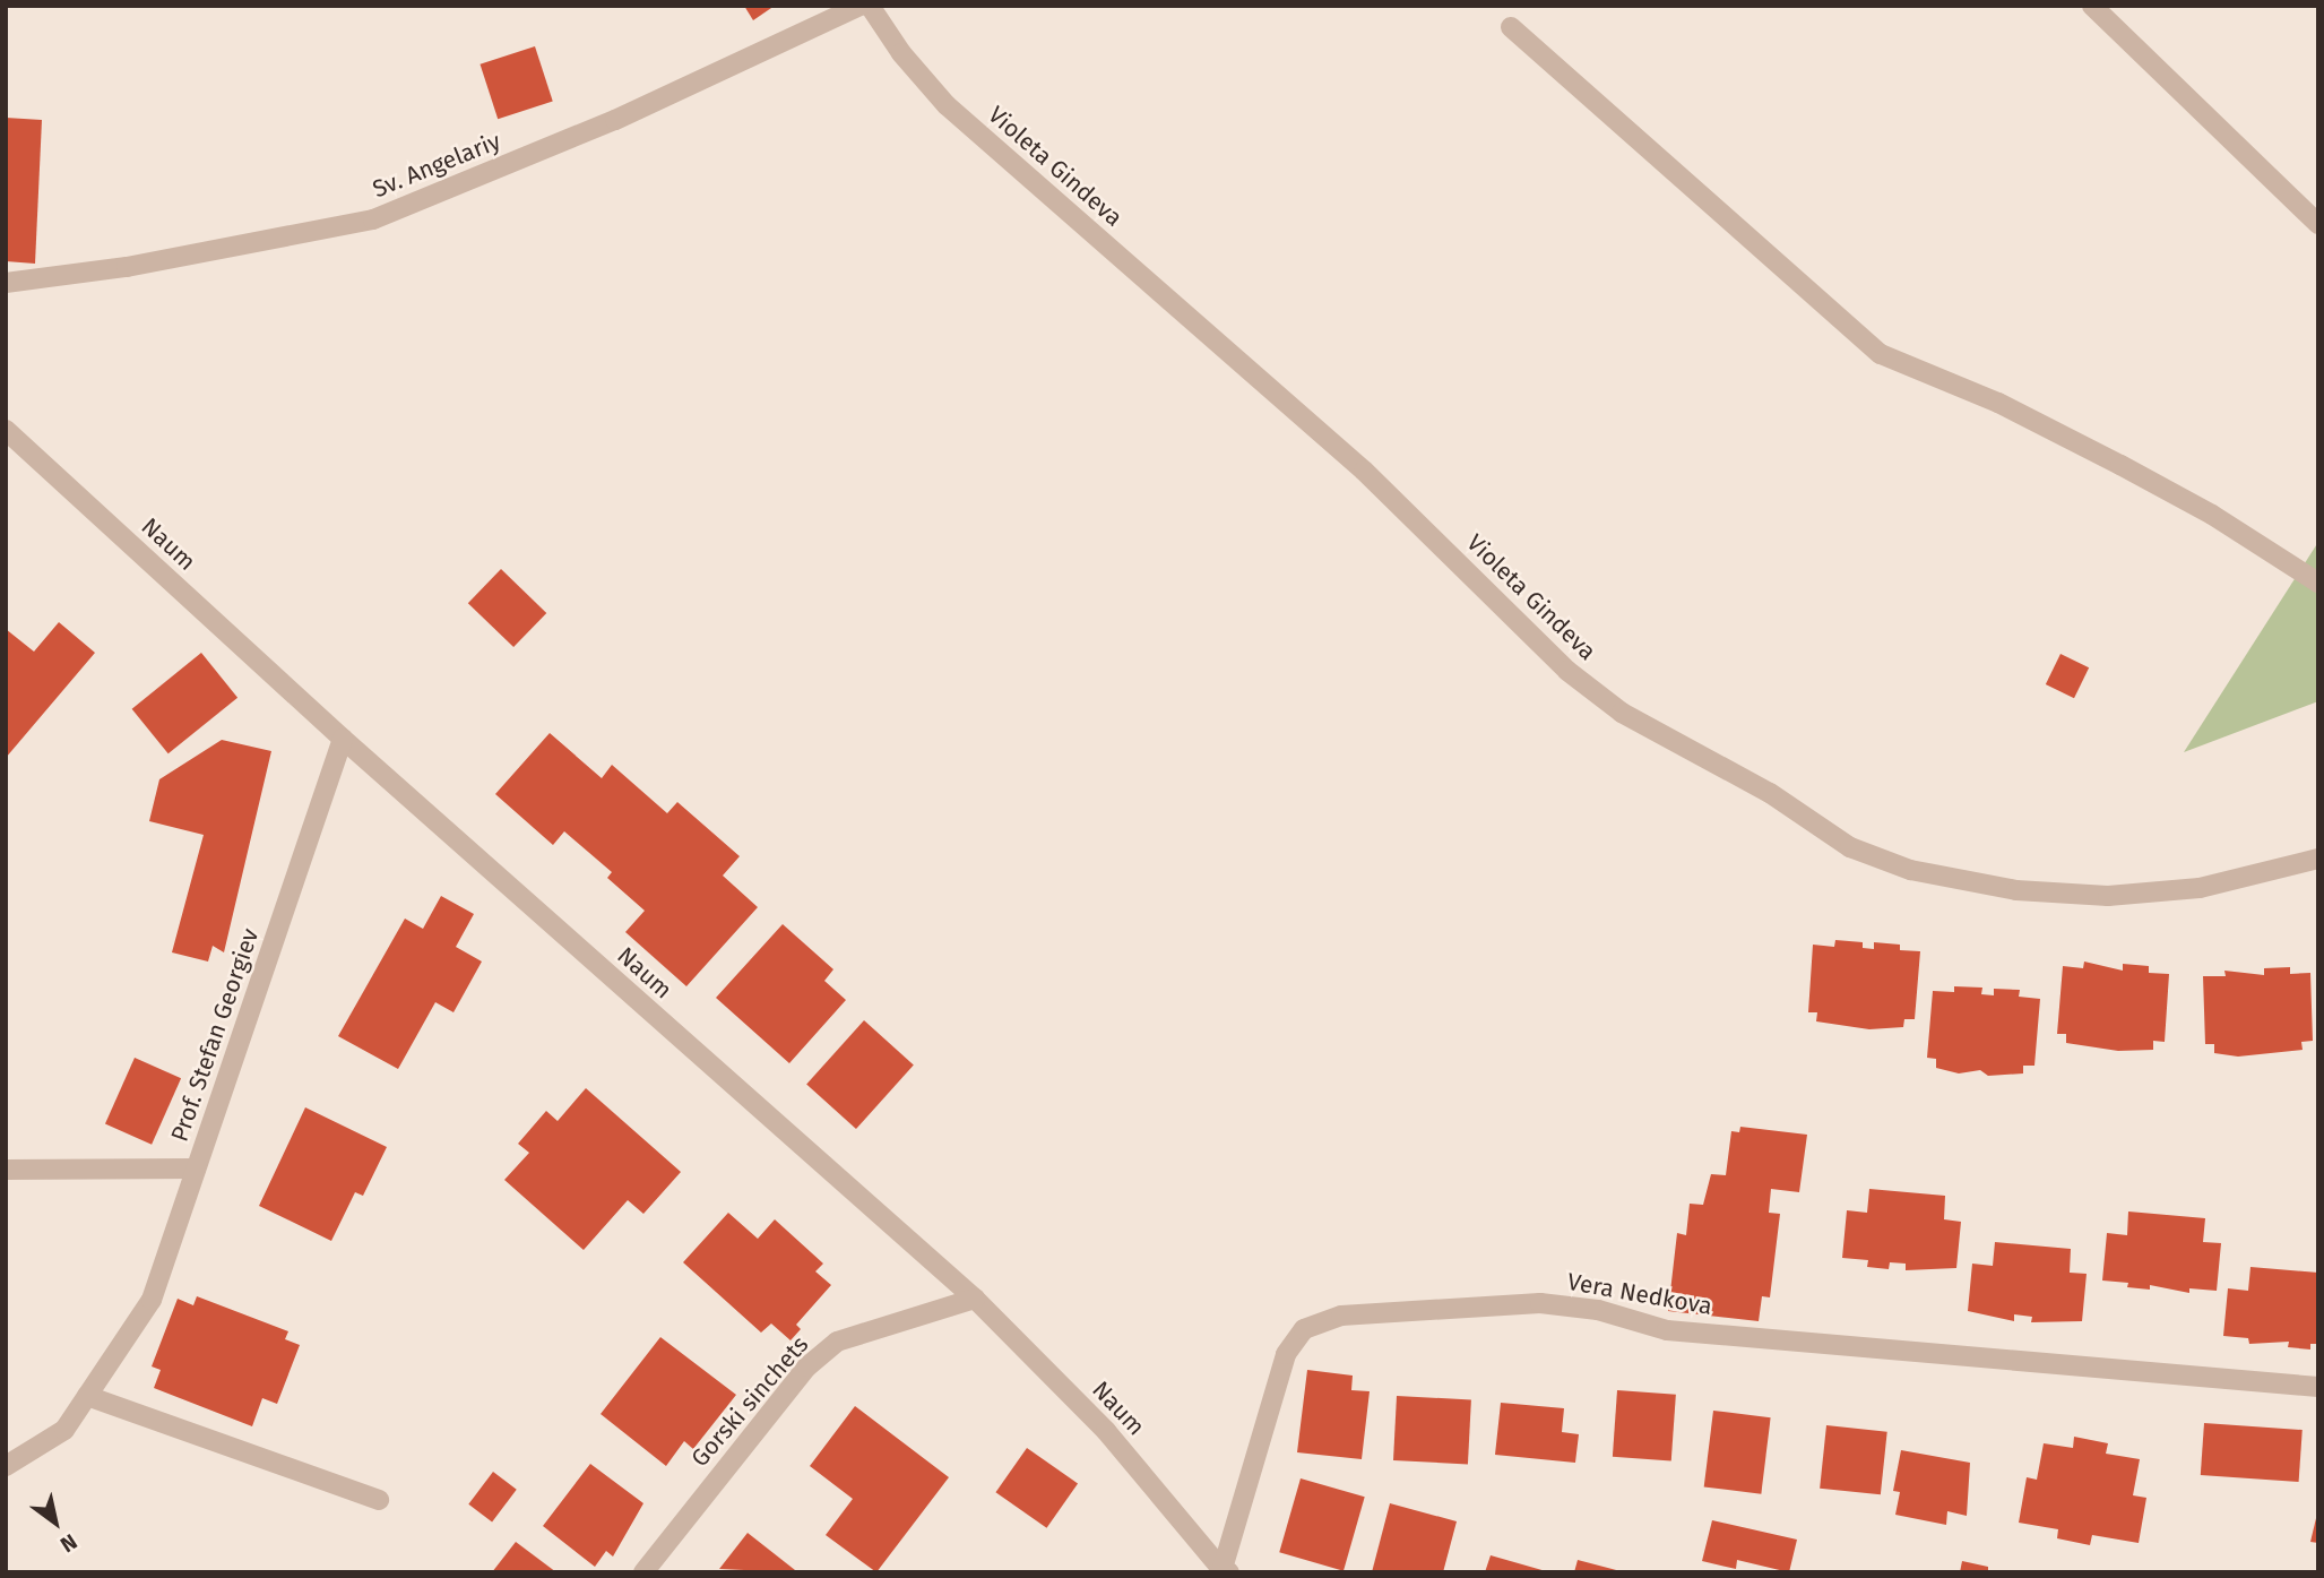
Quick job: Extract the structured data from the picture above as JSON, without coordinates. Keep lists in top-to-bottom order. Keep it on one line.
{"streets":{"street":["Sv. Angelariy","Violeta Gindeva","Naum","Prof. Stefan Georgiev","Vera Nedkova","Gorski sinchets"]},"crossings":[["Naum","Prof. Stefan Georgiev"],["Naum","Vera Nedkova"],["Naum","Gorski sinchets"]],"north":"bottom right"}
